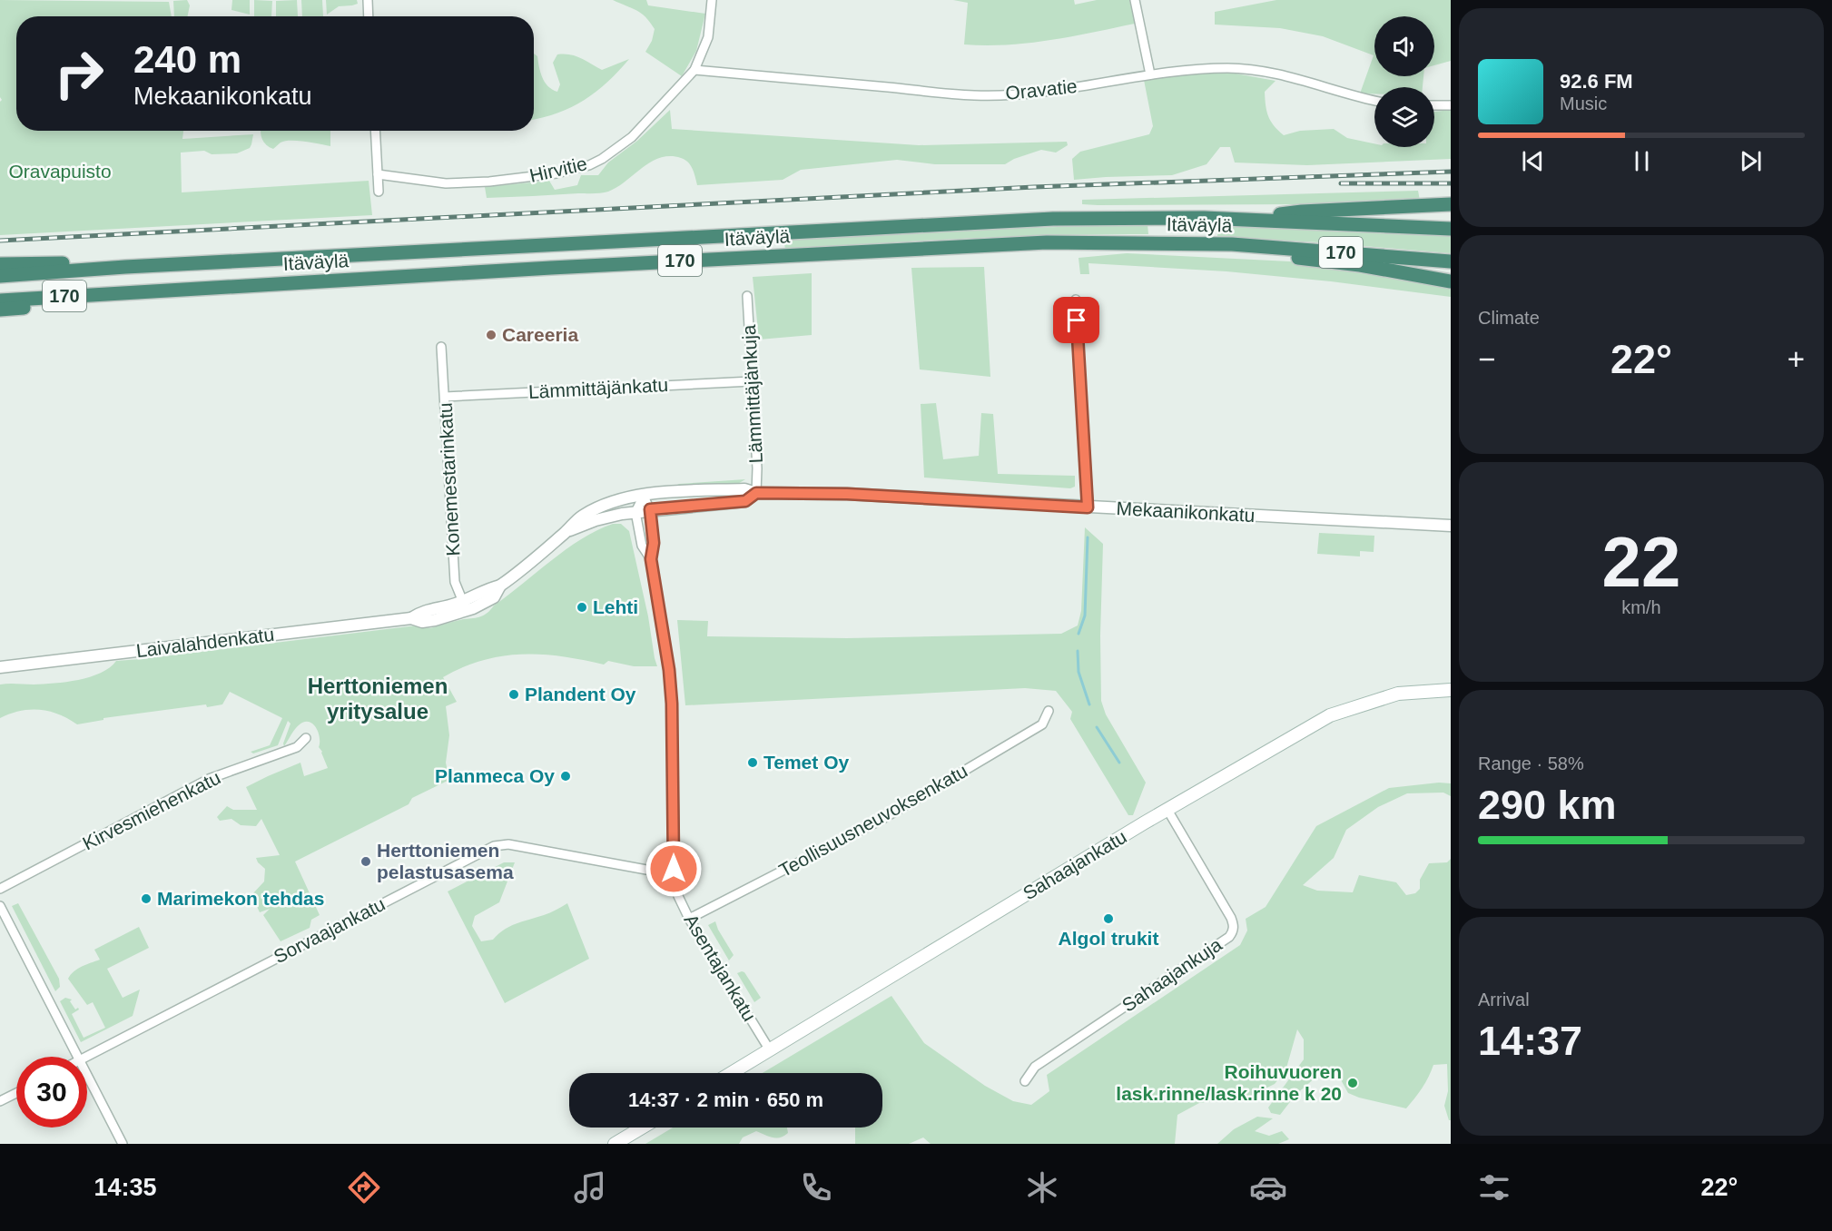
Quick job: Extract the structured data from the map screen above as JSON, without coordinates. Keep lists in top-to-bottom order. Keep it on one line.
{"streets":{"highway":["Itäväylä","170"],"main road":["Sahaajankatu"],"street":["Oravatie","Hirvitie","Lämmittäjänkatu","Lämmittäjänkuja","Konemestarinkatu","Mekaanikonkatu","Laivalahdenkatu","Kirvesmiehenkatu","Teollisuusneuvoksenkatu","Sorvaajankatu","Asentajankatu","Sahaajankuja"]},"crossings":[["Oravatie","Hirvitie"],["Lämmittäjänkatu","Lämmittäjänkuja"],["Lämmittäjänkatu","Konemestarinkatu"],["Lämmittäjänkuja","Mekaanikonkatu"],["Konemestarinkatu","Mekaanikonkatu"],["Mekaanikonkatu","Laivalahdenkatu"],["Mekaanikonkatu","Asentajankatu"],["Teollisuusneuvoksenkatu","Asentajankatu"],["Sahaajankatu","Asentajankatu"],["Sahaajankatu","Sahaajankuja"],["Sorvaajankatu","Asentajankatu"]],"districts":["Herttoniemen yritysalue"],"parks":["Oravapuisto"],"places":["Careeria","Lehti","Plandent Oy","Temet Oy","Planmeca Oy","Herttoniemen pelastusasema","Marimekon tehdas","Algol trukit","Roihuvuoren lask.rinne/lask.rinne k 20"],"page":{"turn":["240 m","Mekaanikonkatu"],"song":["92.6 FM","Music"],"tile":["Climate",["22","km/h"],["Range · 58%","290 km"],["Arrival","14:37"]],"heat":["−","22°","+"],"limit":"30","trip":"14:37 · 2 min · 650 m","tabs":["14:35","22°"]}}
